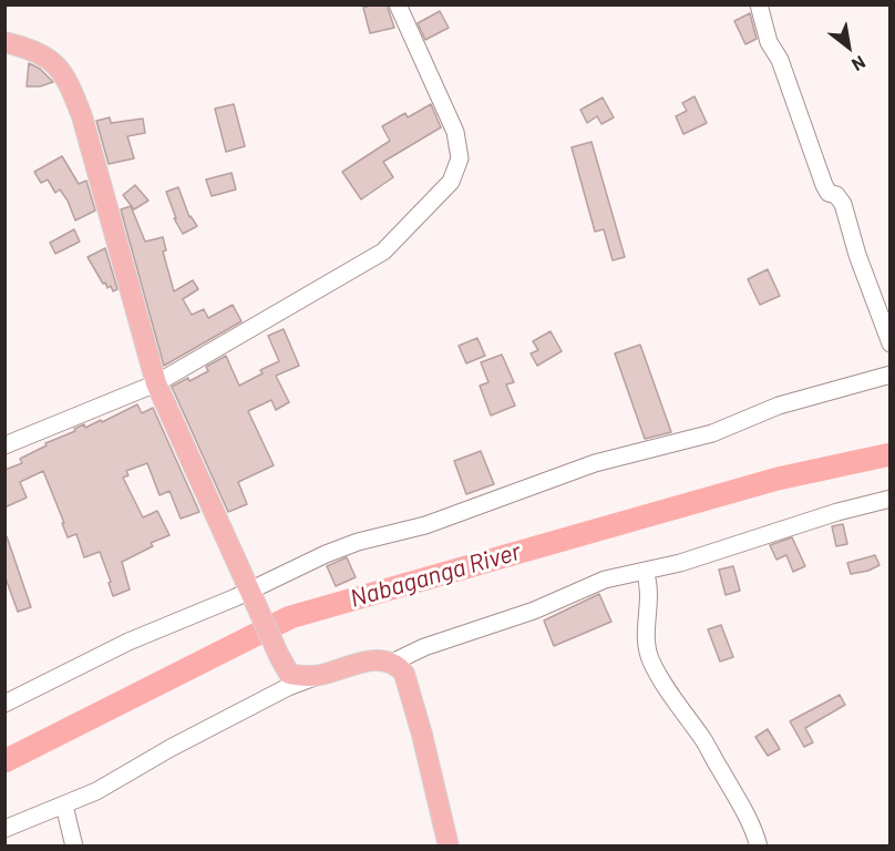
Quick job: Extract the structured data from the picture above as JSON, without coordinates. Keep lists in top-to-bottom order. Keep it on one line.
{"water":["Nabaganga River"],"north":"bottom right"}
